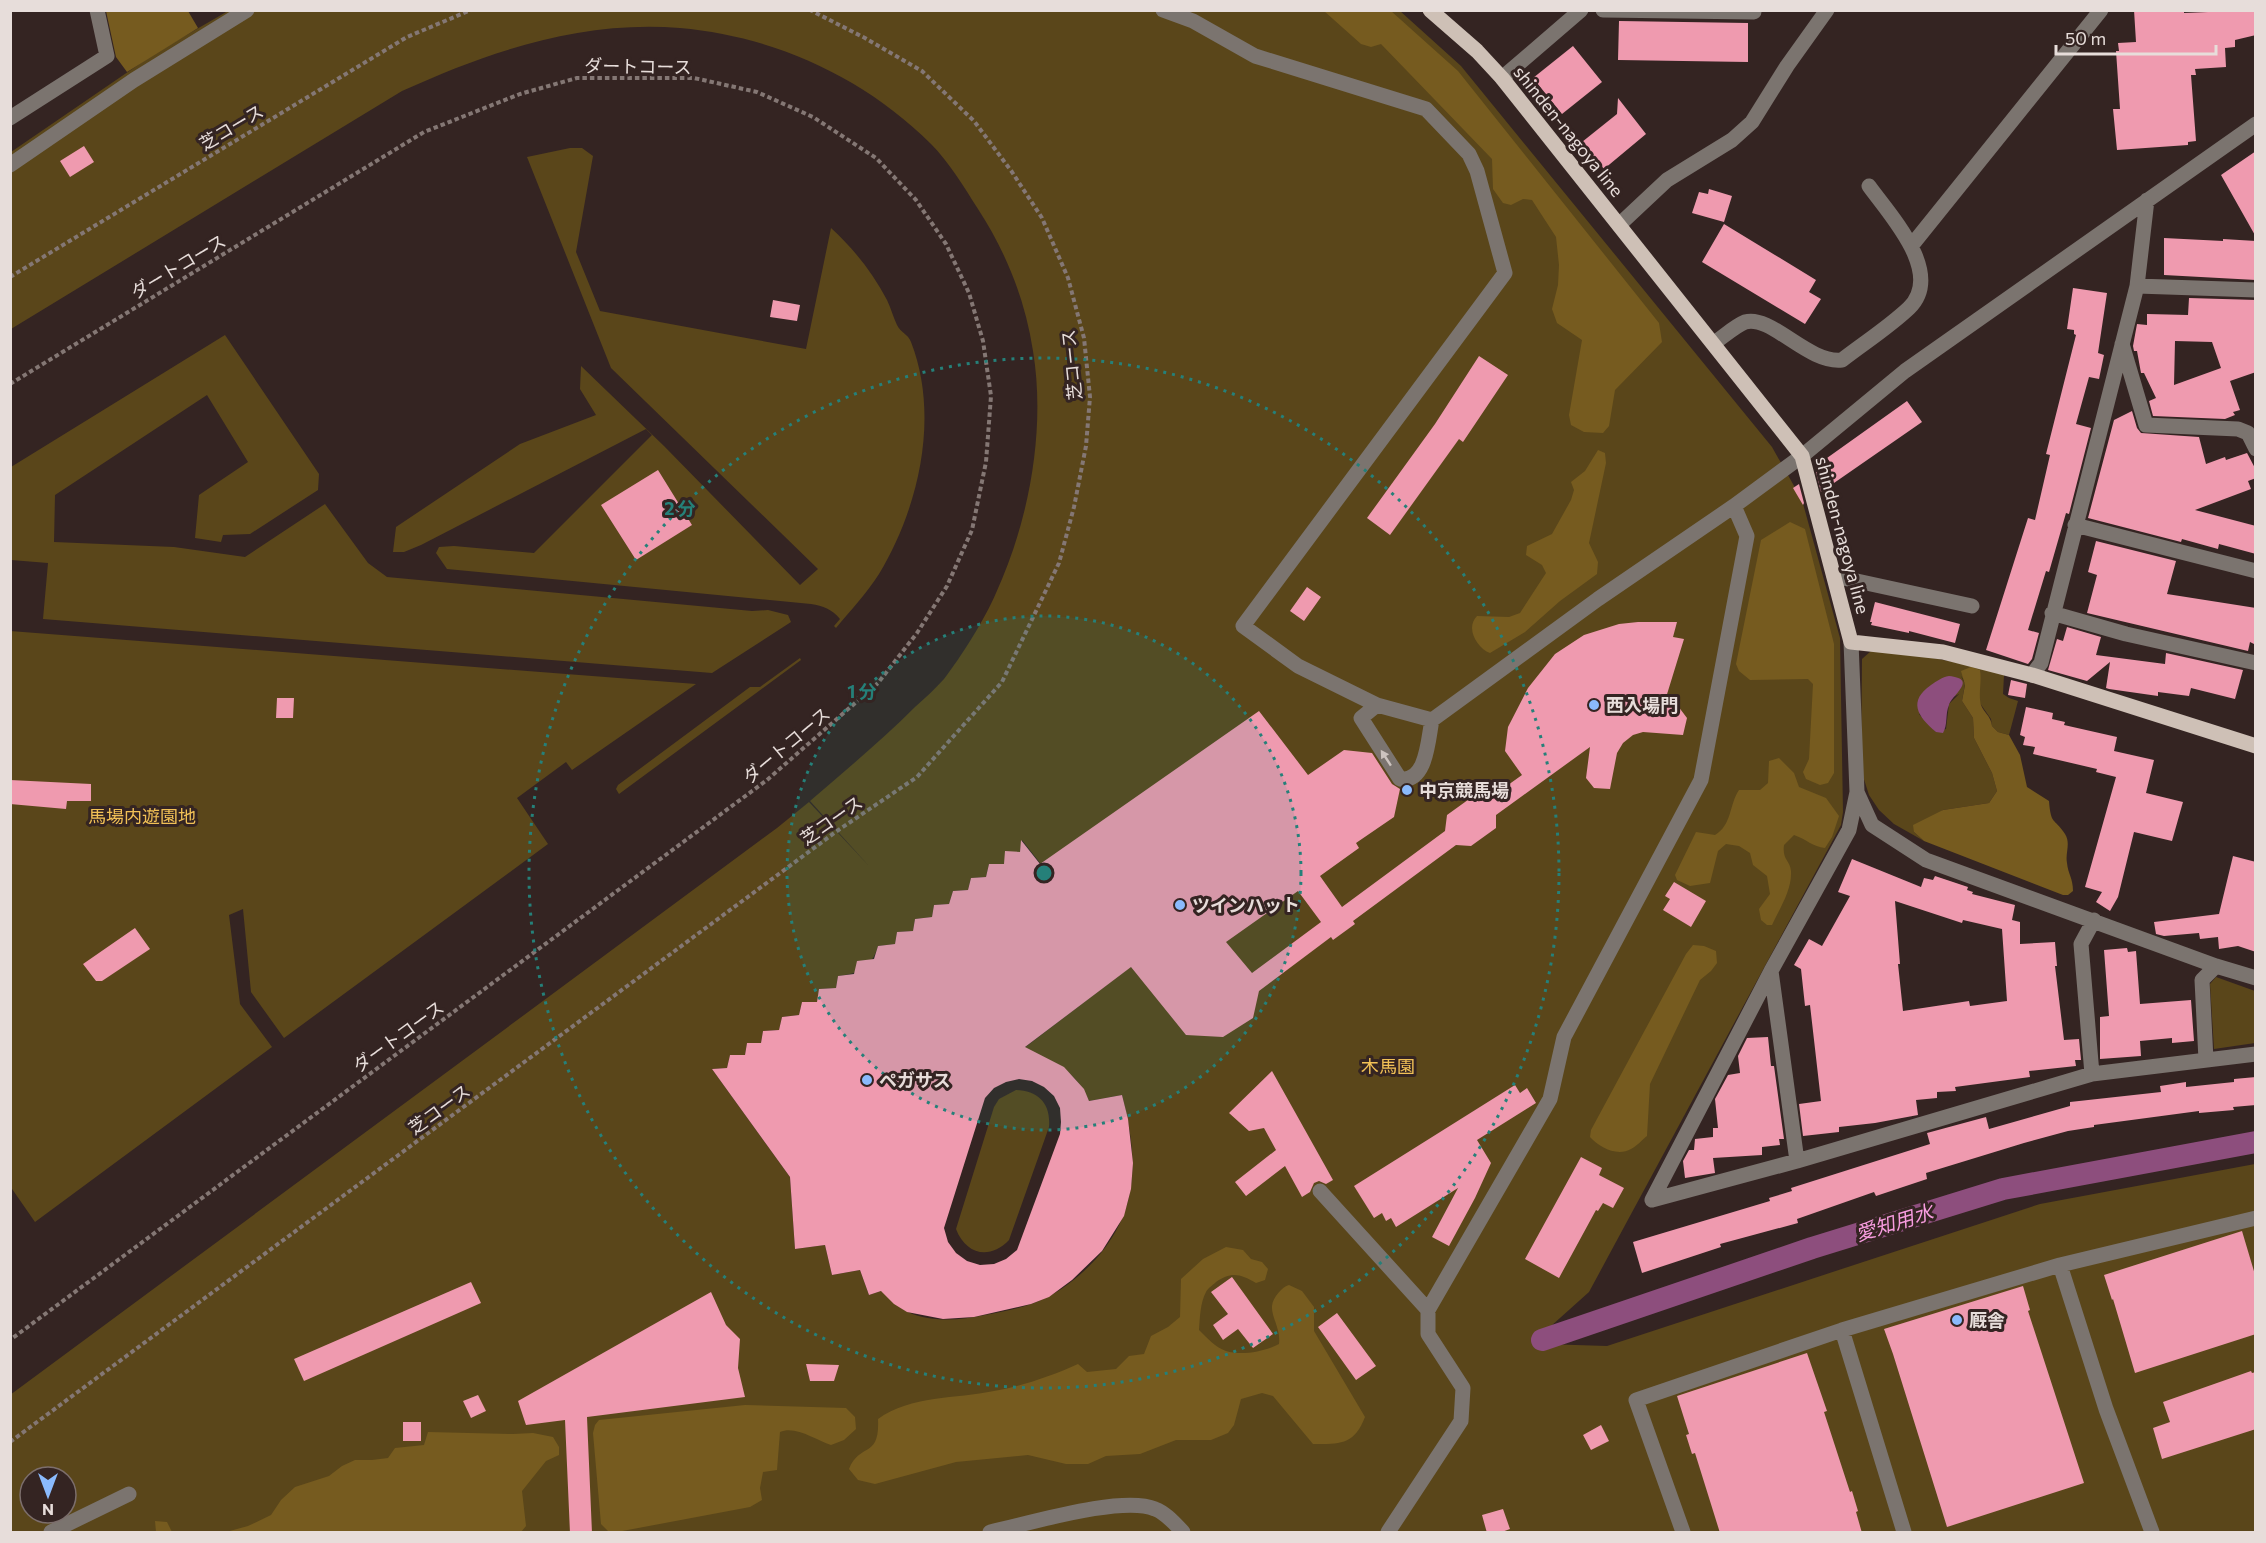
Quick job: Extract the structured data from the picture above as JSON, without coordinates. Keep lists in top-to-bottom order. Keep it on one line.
{"streets":{"main road":["shinden-nagoya line"],"path":["ダートコース","芝コース"]},"water":["愛知用水"],"parks":["馬場内遊園地","木馬園"],"places":["西入場門","中京競馬場","ツインハット","ペガサス","厩舎"],"scale_bar":"50 m","north":"bottom","rings":["2 分","1 分"]}
